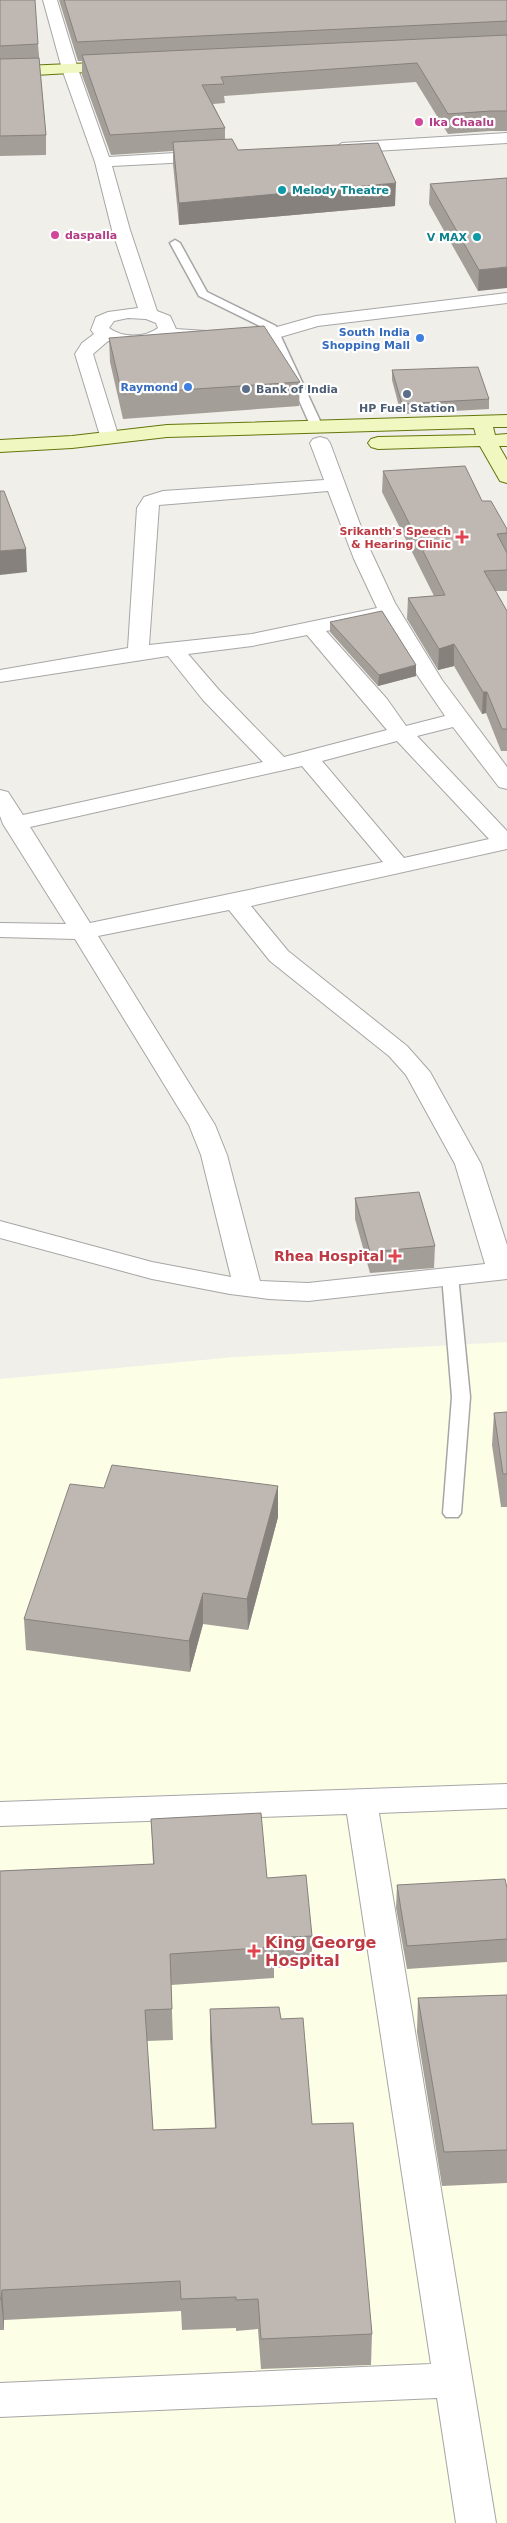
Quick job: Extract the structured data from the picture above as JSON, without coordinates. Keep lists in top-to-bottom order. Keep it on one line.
{"places":{"other":["Ika Chaalu","Melody Theatre","daspalla","V MAX","South India Shopping Mall","Raymond","Bank of India","HP Fuel Station"],"health":["Srikanth's Speech & Hearing Clinic","Rhea Hospital","King George Hospital"]}}
